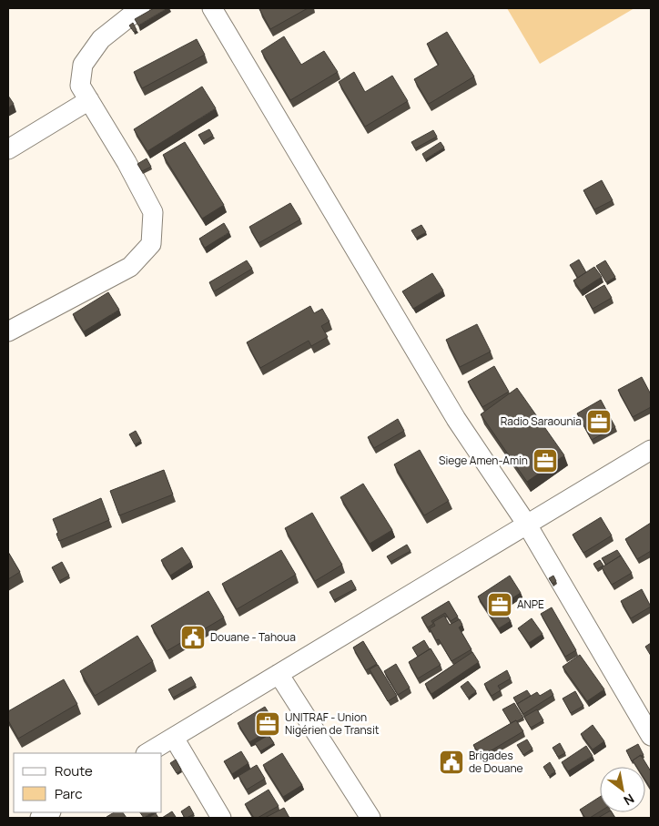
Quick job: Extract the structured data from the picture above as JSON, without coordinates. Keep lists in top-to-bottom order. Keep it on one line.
{"places":{"office":["Radio Saraounia","Siege Amen-Amin","ANPE","UNITRAF - Union Nigérien de Transit"],"public building":["Douane - Tahoua","Brigades de Douane"]},"legend":["Route","Parc"],"north":"bottom right"}
